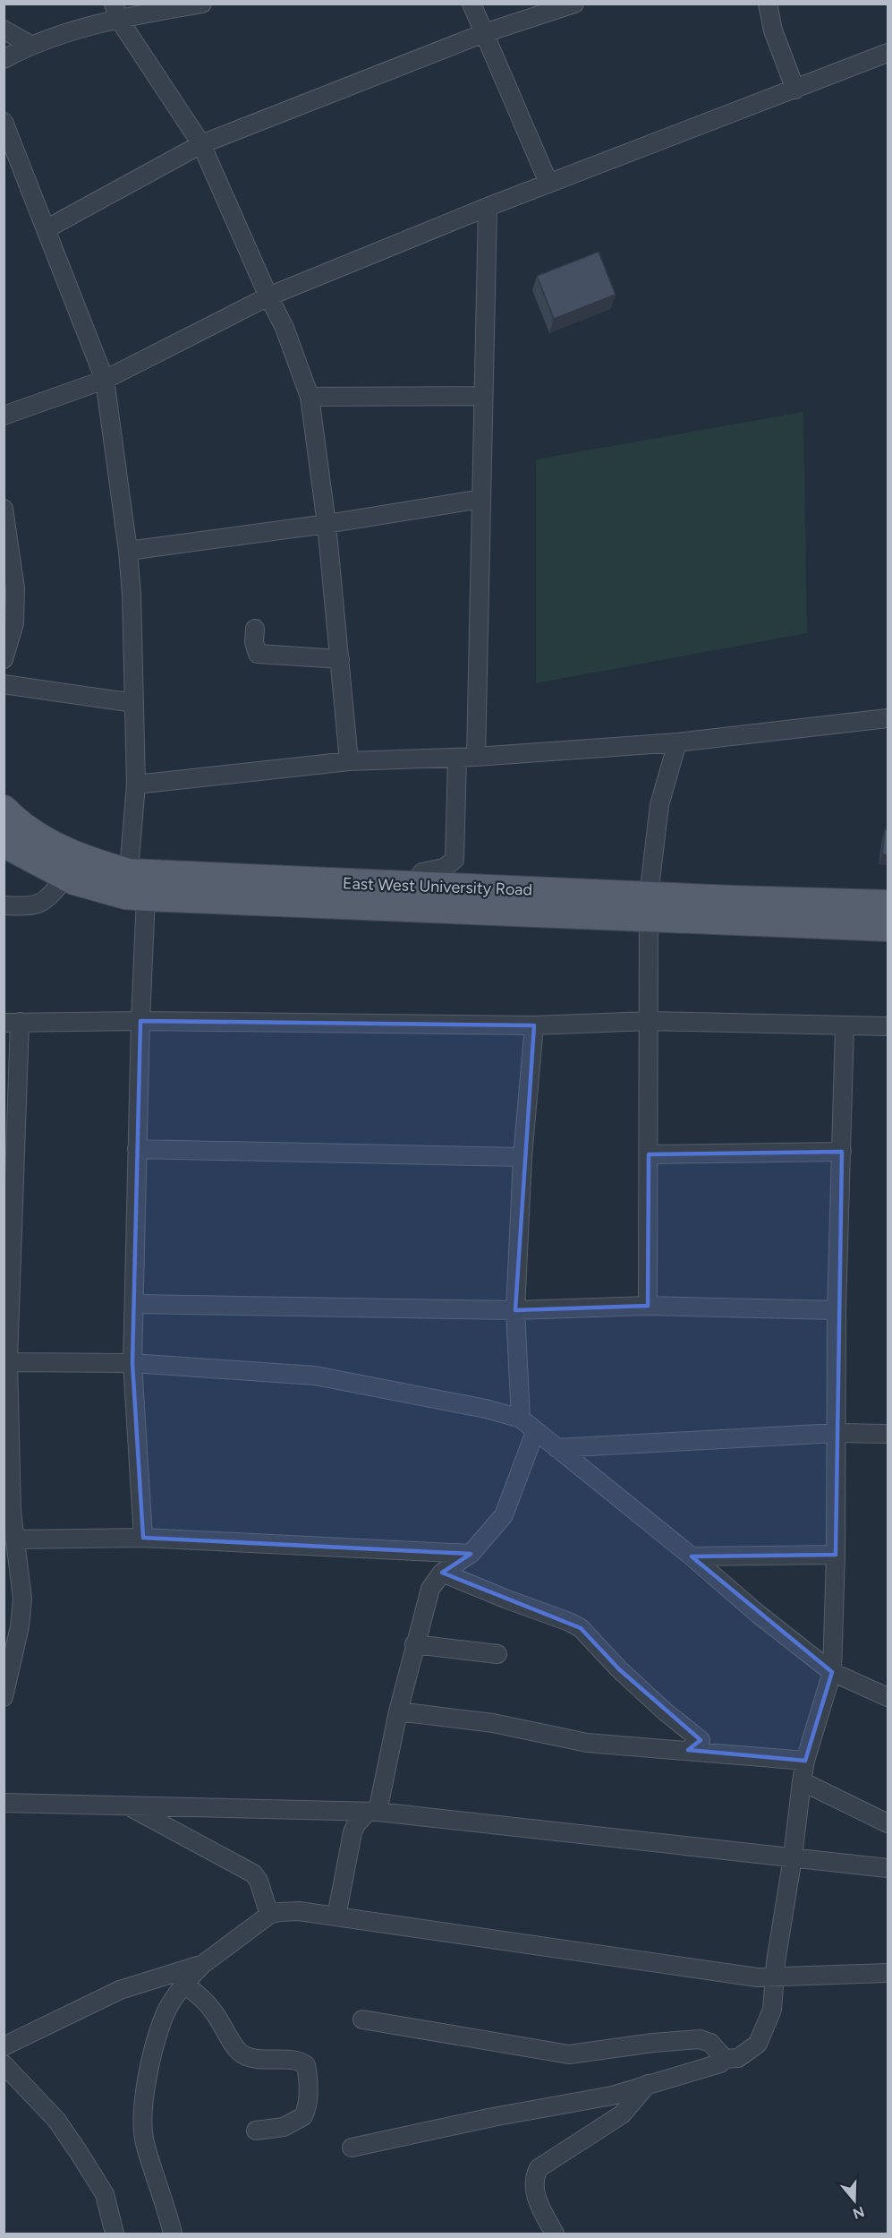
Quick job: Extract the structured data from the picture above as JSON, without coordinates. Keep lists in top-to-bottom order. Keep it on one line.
{"streets":{"main road":["East West University Road"]},"north":"bottom"}
